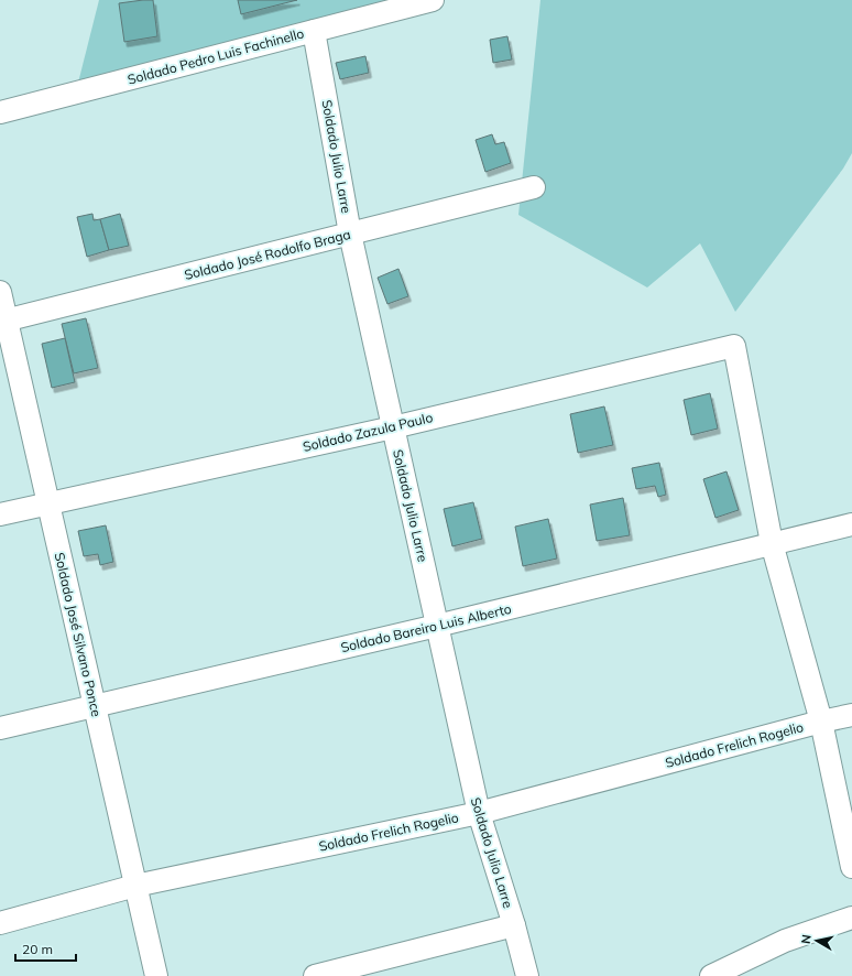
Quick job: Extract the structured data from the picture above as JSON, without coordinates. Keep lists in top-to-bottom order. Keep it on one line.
{"streets":{"street":["Soldado Pedro Luis Fachinello","Soldado Julio Larre","Soldado José Rodolfo Braga","Soldado Zazula Paulo","Soldado Bareiro Luis Alberto","Soldado José Silvano Ponce","Soldado Frelich Rogelio"]},"crossings":[["Soldado Pedro Luis Fachinello","Soldado Julio Larre"],["Soldado Julio Larre","Soldado José Rodolfo Braga"],["Soldado Julio Larre","Soldado Zazula Paulo"],["Soldado Julio Larre","Soldado Bareiro Luis Alberto"],["Soldado Julio Larre","Soldado Frelich Rogelio"],["Soldado José Rodolfo Braga","Soldado José Silvano Ponce"],["Soldado Zazula Paulo","Soldado Bareiro Luis Alberto"],["Soldado Zazula Paulo","Soldado José Silvano Ponce"],["Soldado Bareiro Luis Alberto","Soldado José Silvano Ponce"],["Soldado José Silvano Ponce","Soldado Frelich Rogelio"]],"scale_bar":"20 m","north":"left"}
